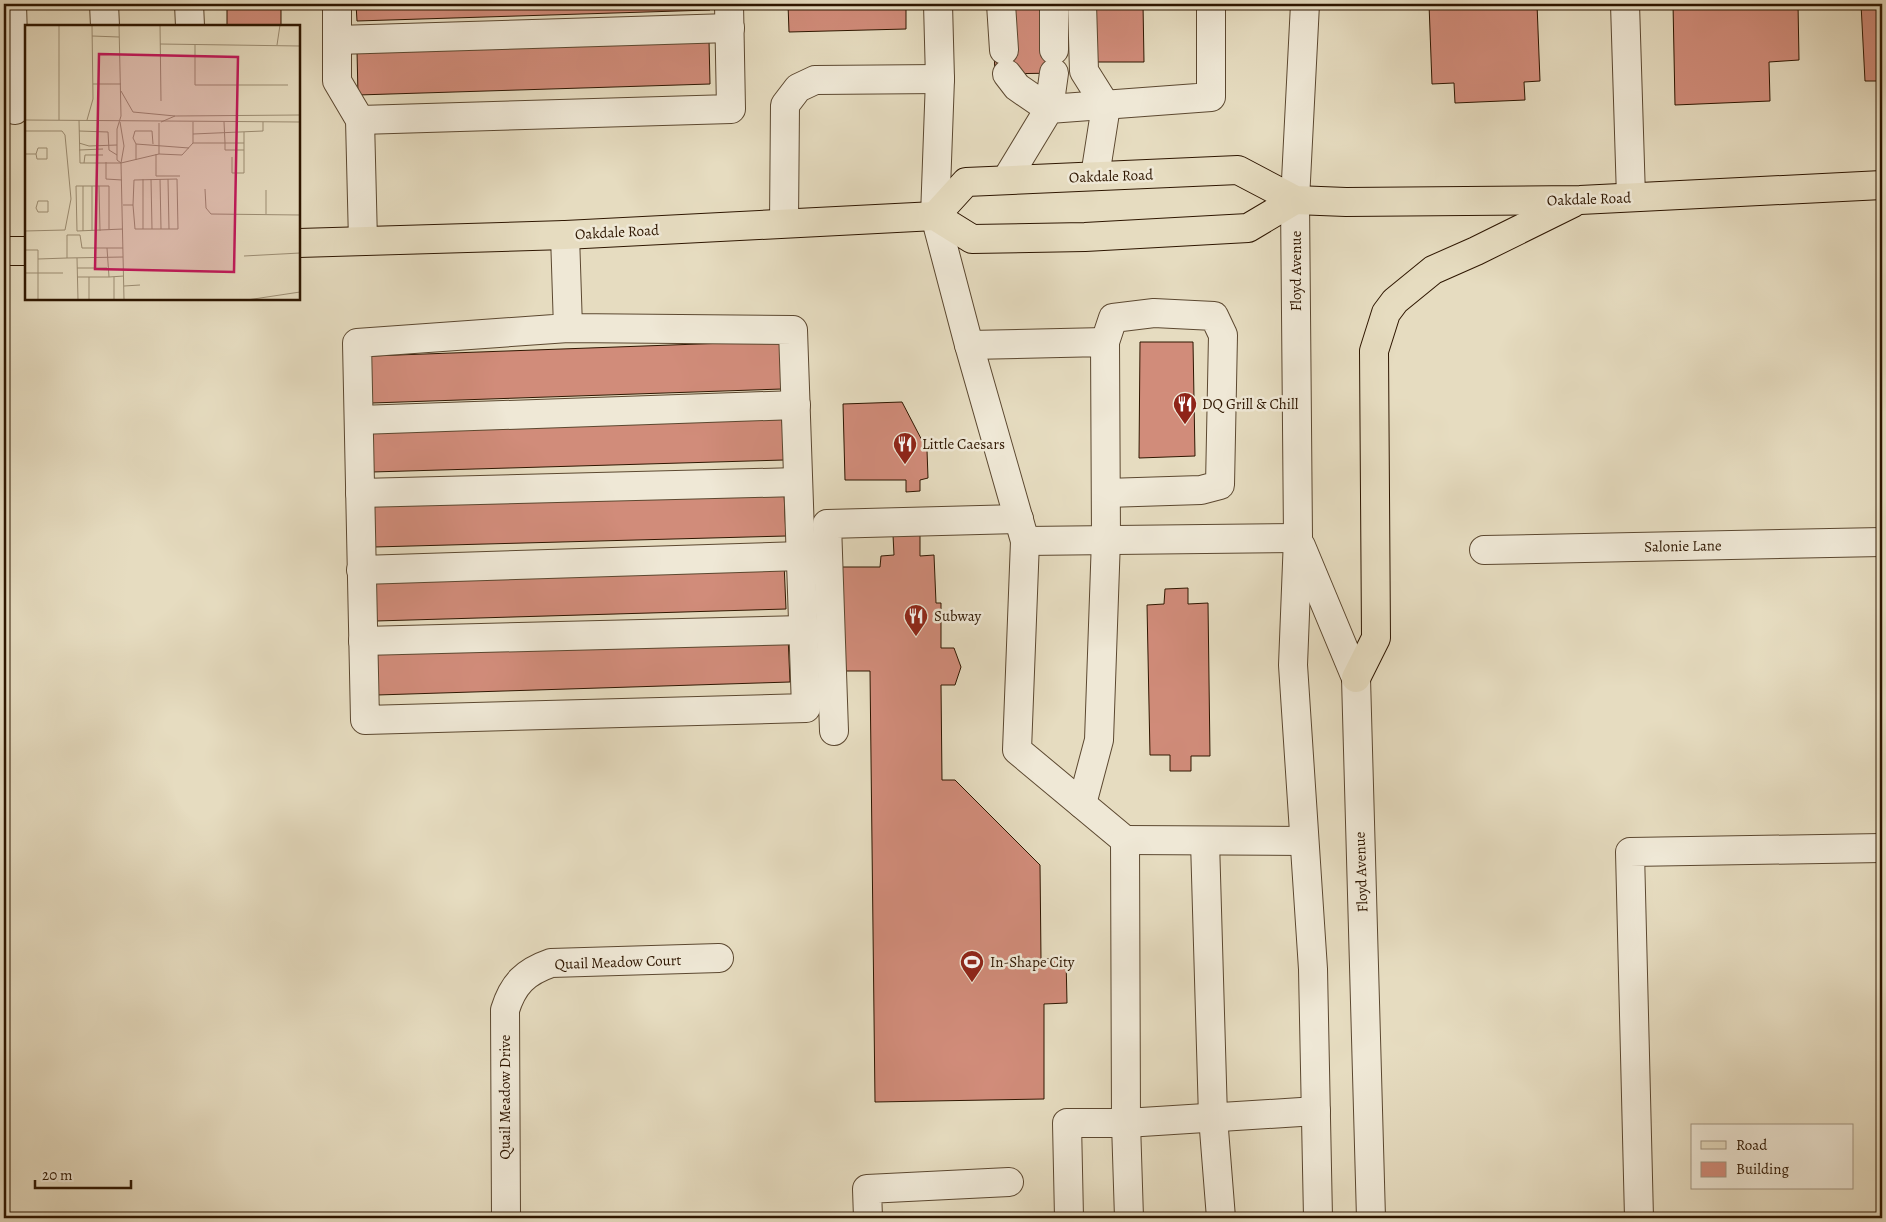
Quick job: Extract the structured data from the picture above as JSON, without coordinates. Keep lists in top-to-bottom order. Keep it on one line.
{"streets":{"main road":["Oakdale Road"],"street":["Floyd Avenue","Salonie Lane","Quail Meadow Court","Quail Meadow Drive"]},"crossings":[["Oakdale Road","Floyd Avenue"],["Quail Meadow Court","Quail Meadow Drive"]],"places":{"restaurant":["DQ Grill & Chill","Little Caesars","Subway"],"sports":["In-Shape City"]},"legend":["Road","Building"],"scale_bar":"20 m"}
